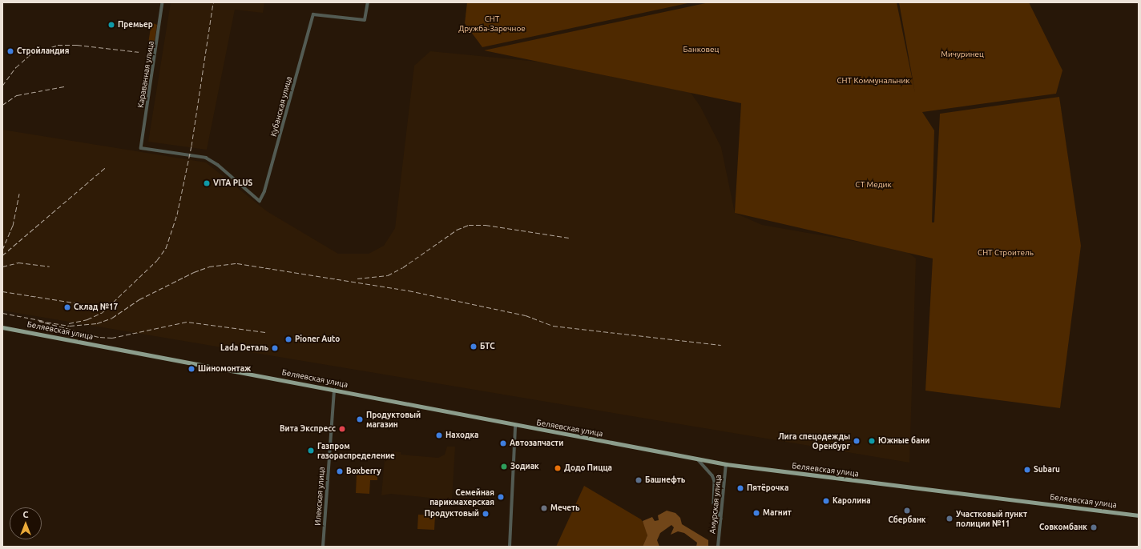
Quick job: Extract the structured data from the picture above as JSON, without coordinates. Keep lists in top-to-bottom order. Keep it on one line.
{"streets":{"main road":["Беляевская улица"],"street":["Караванная улица","Кубанская улица","Илекская улица","Амурская улица"]},"crossings":[["Караванная улица","Кубанская улица"],["Беляевская улица","Илекская улица"],["Беляевская улица","Амурская улица"]],"parks":["СНТ Дружба-Заречное","Банковец","Мичуринец","СНТ Коммунальник","СТ Медик","СНТ Строитель"],"places":["Премьер","Стройландия","VITA PLUS","Склад №17","Pioner Auto","БТС","Lada Dеталь","Шиномонтаж","Продуктовый магазин","Вита Экспресс","Находка","Лига спецодежды Оренбург","Южные бани","Автозапчасти","Газпром газораспределение","Зодиак","Додо Пицца","Subaru","Boxberry","Башнефть","Пятёрочка","Семейная парикмахерская","Каролина","Мечеть","Сбербанк","Магнит","Продуктовый","Участковый пункт полиции №11","Совкомбанк"],"north":"top"}
